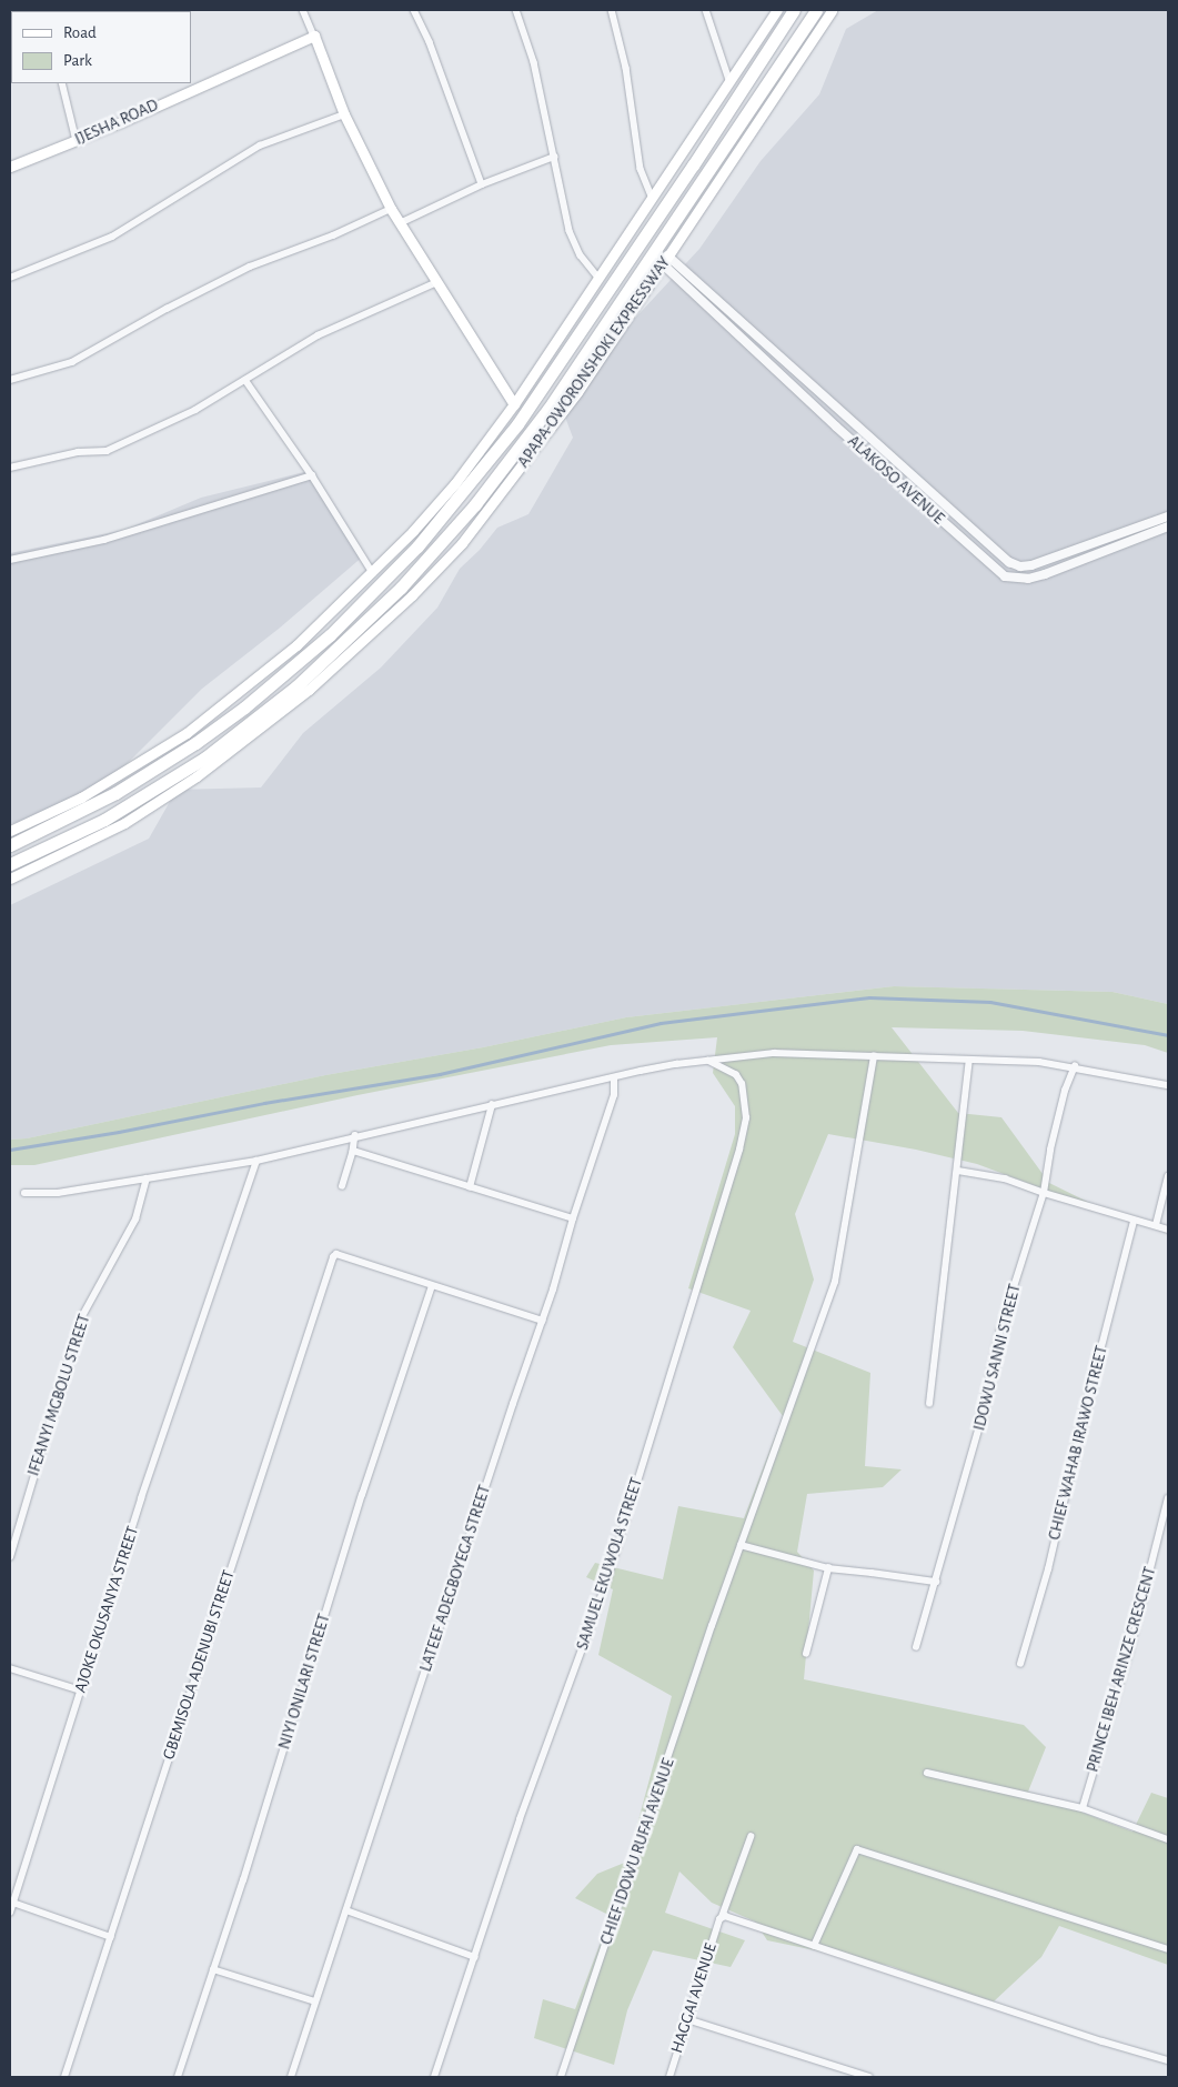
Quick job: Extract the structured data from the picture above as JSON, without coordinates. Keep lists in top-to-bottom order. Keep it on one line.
{"streets":{"highway":["APAPA-OWORONSHOKI EXPRESSWAY"],"main road":["IJESHA ROAD"],"street":["ALAKOSO AVENUE","IDOWU SANNI STREET","IFEANYI MGBOLU STREET","CHIEF WAHAB IRAWO STREET","SAMUEL EKUWOLA STREET","LATEEF ADEGBOYEGA STREET","AJOKE OKUSANYA STREET","GBEMISOLA ADENUBI STREET","PRINCE IBEH ARINZE CRESCENT","NIYI ONILARI STREET","CHIEF IDOWU RUFAI AVENUE","HAGGAI AVENUE"]},"crossings":[["APAPA-OWORONSHOKI EXPRESSWAY","ALAKOSO AVENUE"],["GBEMISOLA ADENUBI STREET","NIYI ONILARI STREET"]],"legend":["Road","Park"]}
